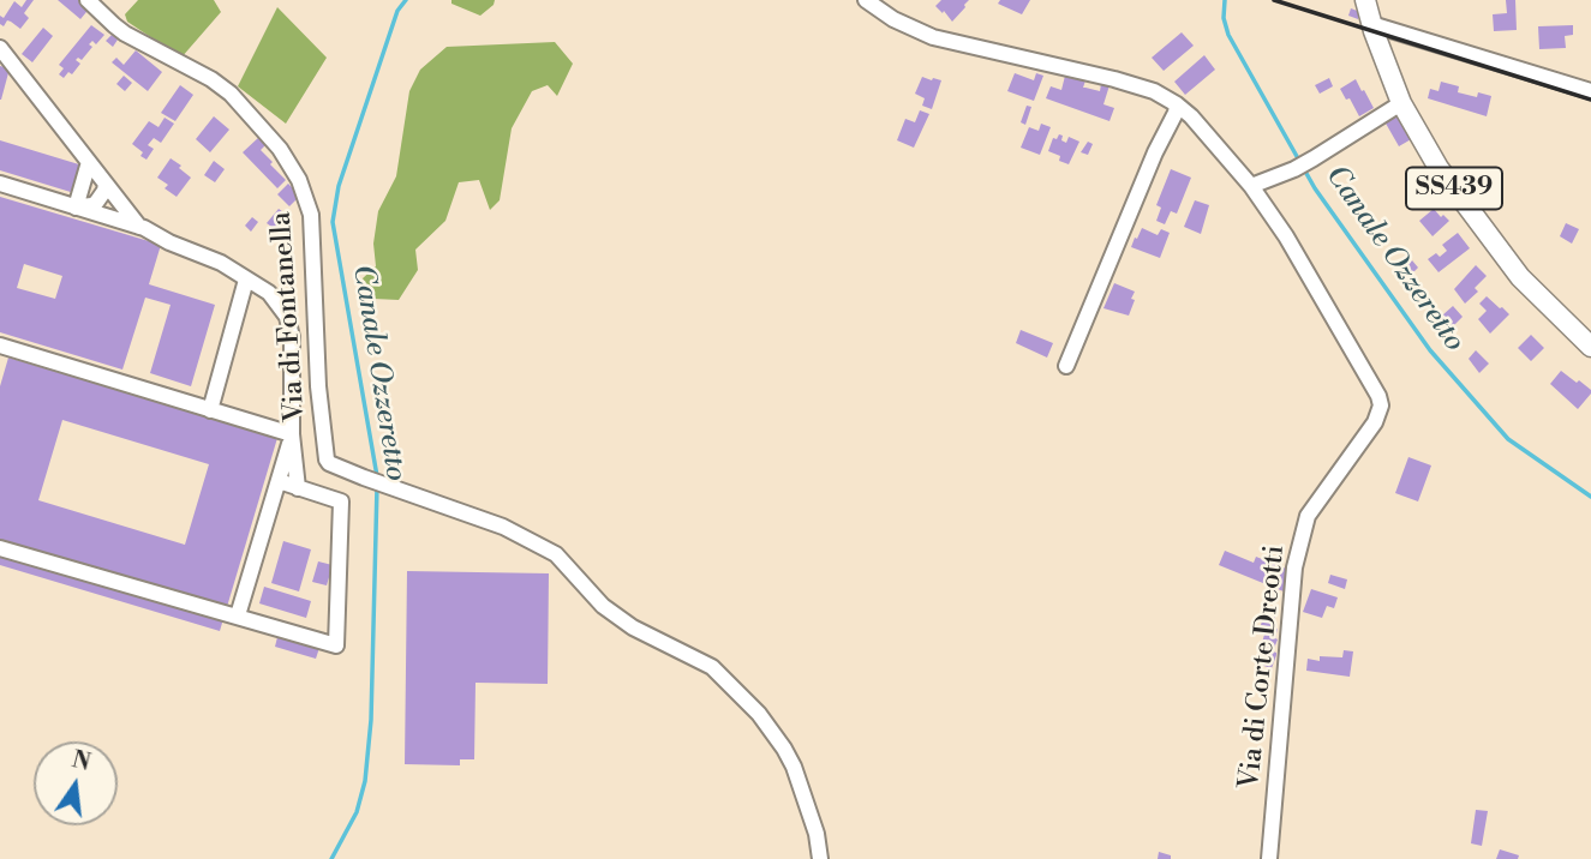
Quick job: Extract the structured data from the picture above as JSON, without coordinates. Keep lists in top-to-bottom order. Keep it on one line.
{"streets":{"main road":["SS439"],"street":["Via di Fontanella","Via di Corte Dreotti"]},"water":["Canale Ozzeretto"],"north":"top"}
